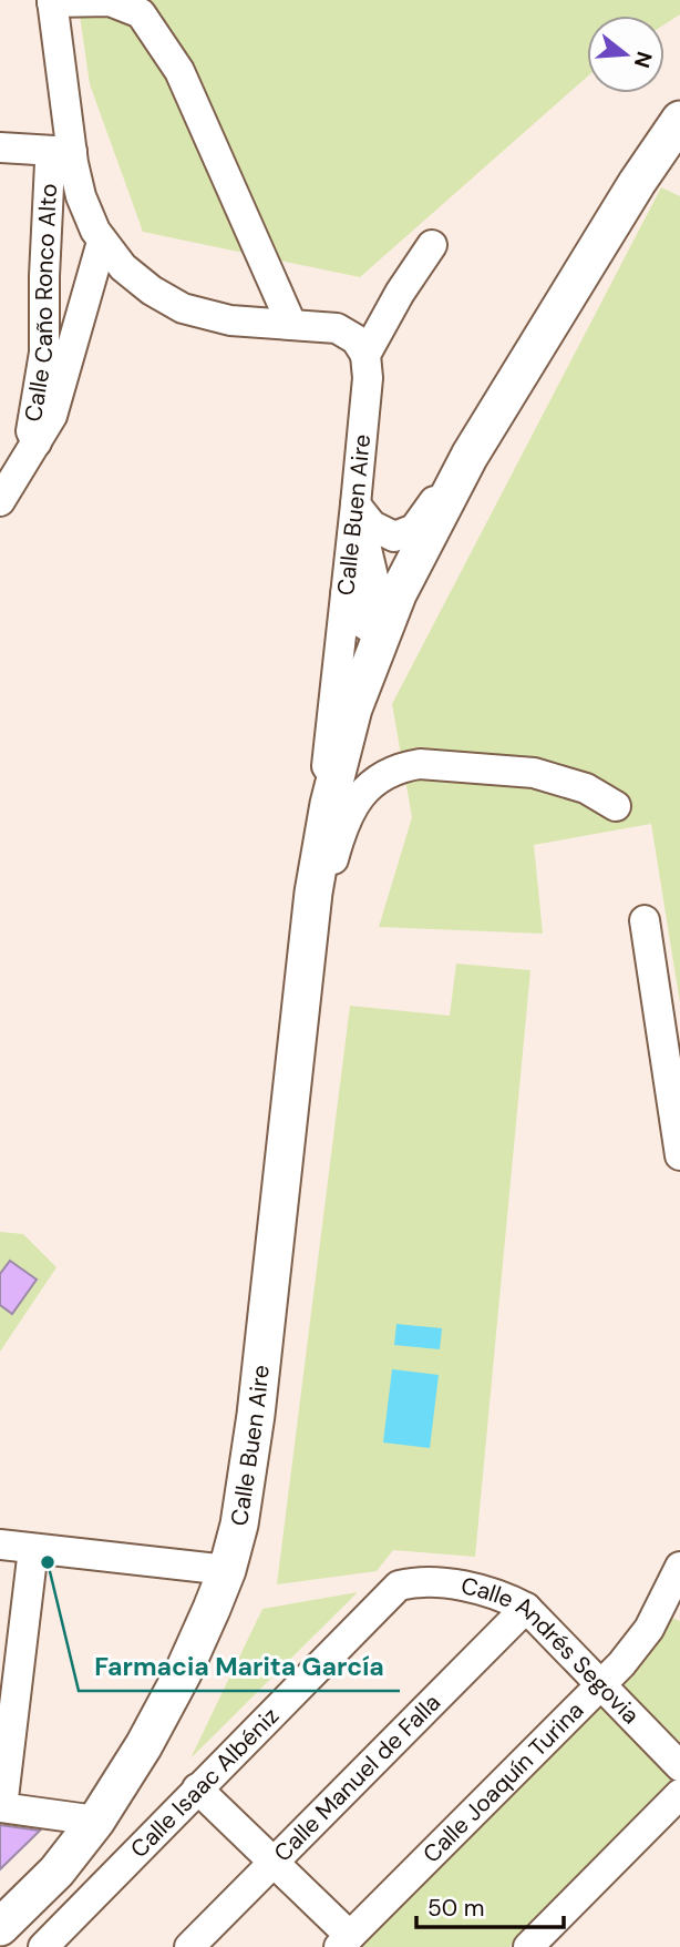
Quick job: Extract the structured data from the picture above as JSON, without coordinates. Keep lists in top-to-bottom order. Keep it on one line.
{"streets":{"main road":["Calle Buen Aire"],"street":["Calle Caño Ronco Alto","Calle Andrés Segovia","Calle Manuel de Falla","Calle Isaac Albéniz","Calle Joaquín Turina"]},"crossings":[["Calle Caño Ronco Alto","Calle Buen Aire"],["Calle Andrés Segovia","Calle Manuel de Falla"],["Calle Andrés Segovia","Calle Isaac Albéniz"],["Calle Andrés Segovia","Calle Joaquín Turina"]],"places":["Farmacia Marita García"],"scale_bar":"50 m","north":"right"}
